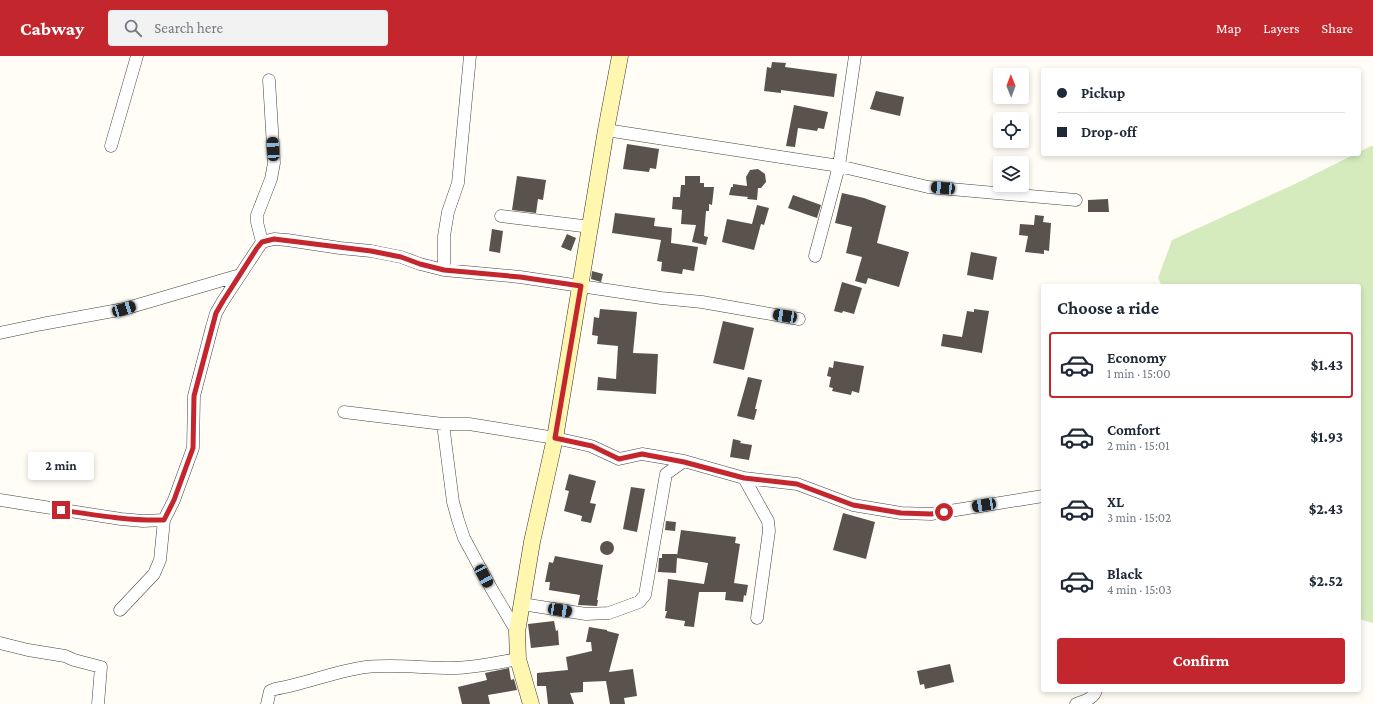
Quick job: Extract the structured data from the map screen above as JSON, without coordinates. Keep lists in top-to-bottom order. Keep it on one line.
{"north":"top","page":{"header":"Cabway","search":"Search here","nav":["Map","Layers","Share"],"banner":["Pickup","Drop-off"],"heading":"Choose a ride","list":[{"name":"Economy","note":"1 min · 15:00","value":"$1.43"},{"name":"Comfort","note":"2 min · 15:01","value":"$1.93"},{"name":"XL","note":"3 min · 15:02","value":"$2.43"},{"name":"Black","note":"4 min · 15:03","value":"$2.52"}],"bubble":"2 min","buttons":"Confirm"}}
